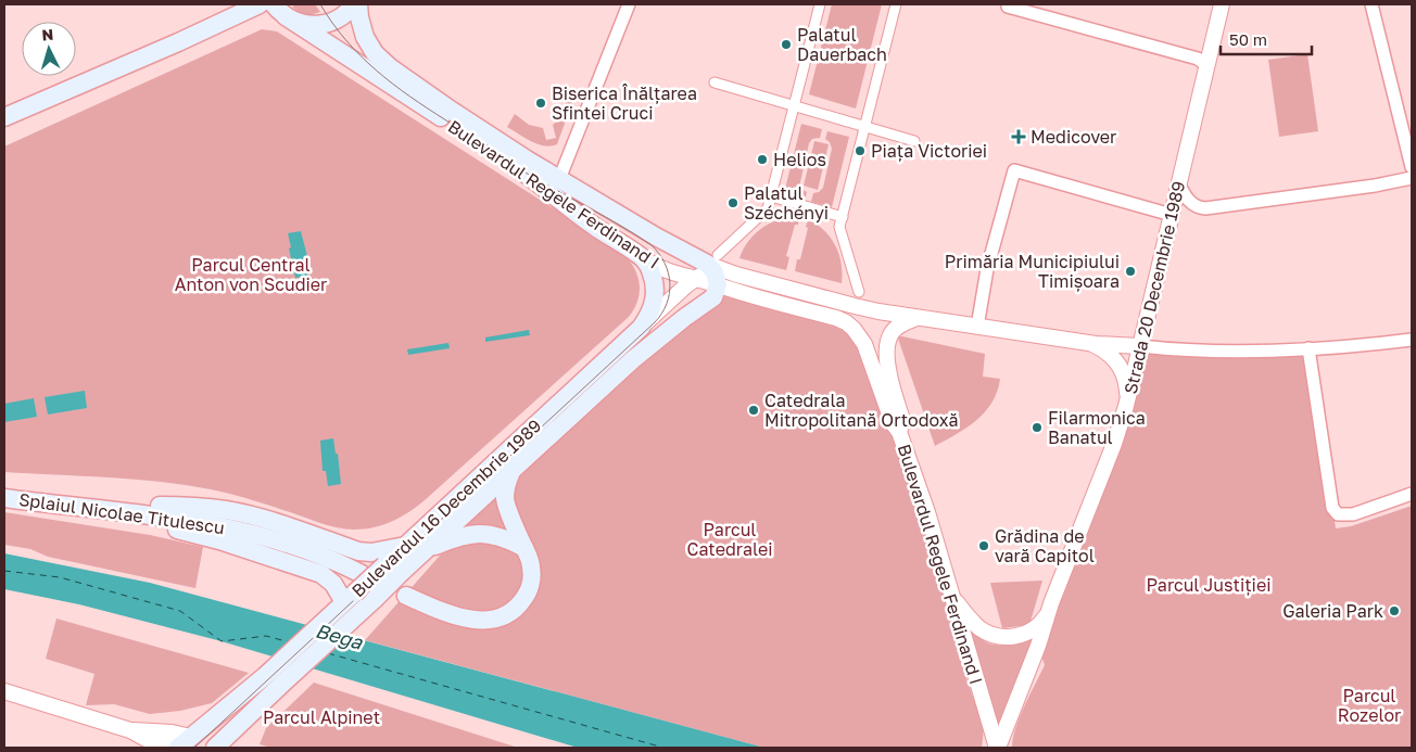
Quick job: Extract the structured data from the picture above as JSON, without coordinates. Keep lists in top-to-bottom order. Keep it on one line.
{"streets":{"main road":["Bulevardul Regele Ferdinand I","Bulevardul 16 Decembrie 1989","Splaiul Nicolae Titulescu"],"street":["Strada 20 Decembrie 1989"]},"crossings":[["Bulevardul Regele Ferdinand I","Strada 20 Decembrie 1989"],["Bulevardul Regele Ferdinand I","Bulevardul 16 Decembrie 1989"]],"water":["Bega"],"parks":["Parcul Central Anton von Scudier","Parcul Catedralei","Parcul Justiției","Parcul Rozelor","Parcul Alpinet"],"places":{"other":["Palatul Dauerbach","Biserica Înălțarea Sfintei Cruci","Piața Victoriei","Helios","Palatul Széchényi","Primăria Municipiului Timișoara","Catedrala Mitropolitană Ortodoxă","Filarmonica Banatul","Grădina de vară Capitol","Galeria Park"],"health":["Medicover"]},"scale_bar":"50 m","north":"top"}
